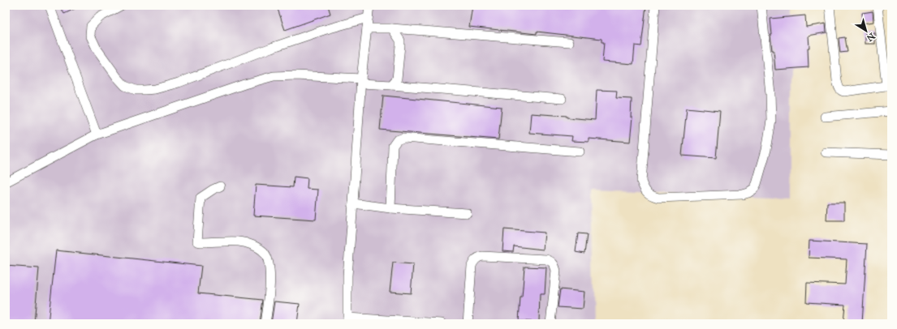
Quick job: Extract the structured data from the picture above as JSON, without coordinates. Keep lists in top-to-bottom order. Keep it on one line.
{"north":"bottom right"}
